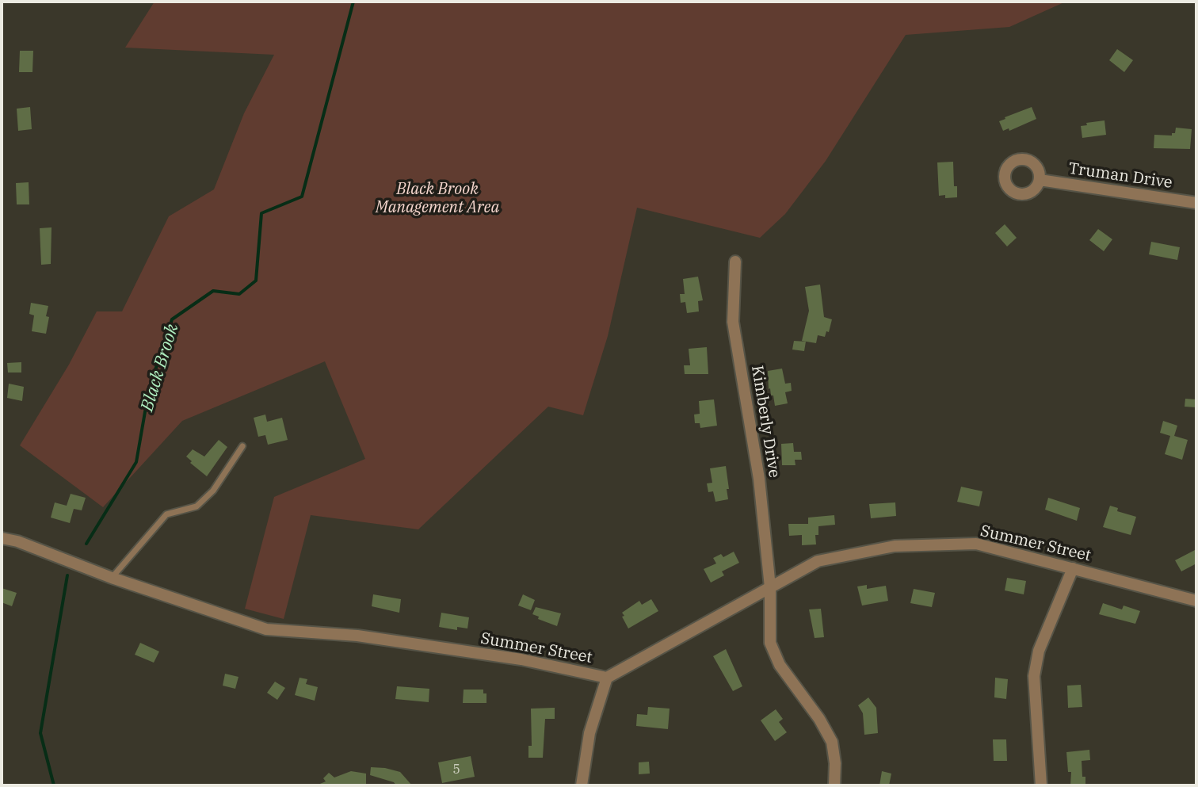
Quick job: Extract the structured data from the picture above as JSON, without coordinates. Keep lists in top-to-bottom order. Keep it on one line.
{"streets":{"street":["Truman Drive","Kimberly Drive","Summer Street"]},"crossings":[["Kimberly Drive","Summer Street"]],"water":["Black Brook"],"parks":["Black Brook Management Area"],"house_numbers":["5"]}
